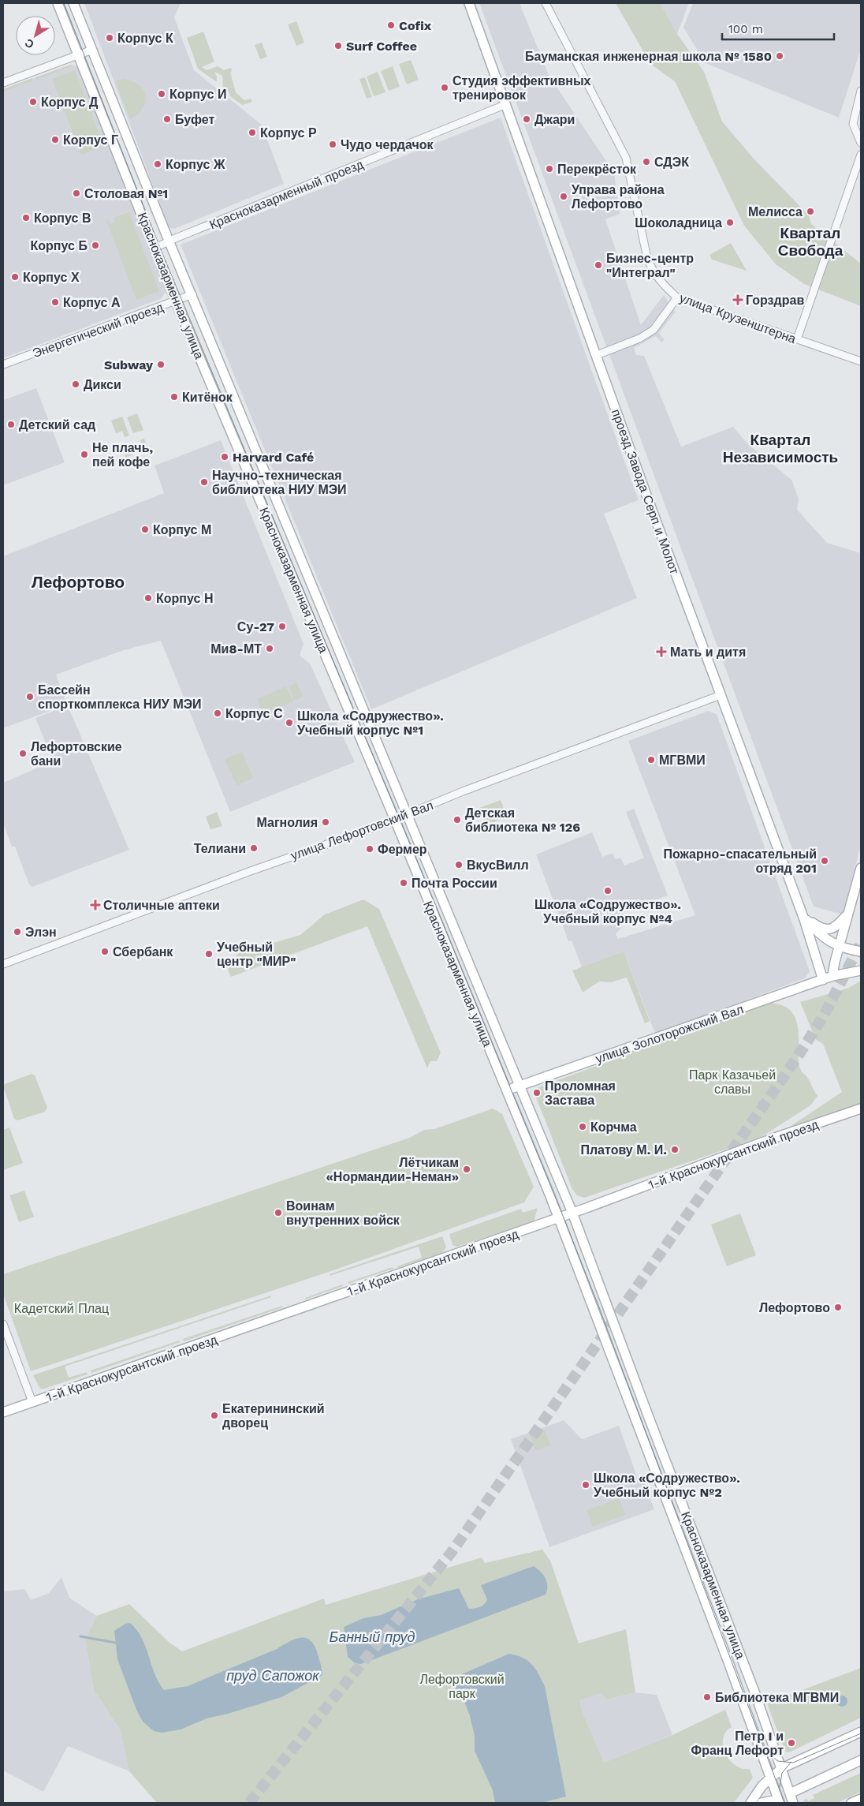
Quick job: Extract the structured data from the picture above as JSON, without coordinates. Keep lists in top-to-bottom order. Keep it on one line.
{"streets":{"main road":["Красноказарменная улица","проезд Завода Серп и Молот","улица Золоторожский Вал","1-й Краснокурсантский проезд"],"street":["Красноказарменный проезд","улица Крузенштерна","Энергетический проезд","улица Лефортовский Вал"]},"crossings":[["Красноказарменный проезд","Красноказарменная улица"],["Красноказарменный проезд","проезд Завода Серп и Молот"],["Красноказарменная улица","Энергетический проезд"],["Красноказарменная улица","улица Лефортовский Вал"],["Красноказарменная улица","улица Золоторожский Вал"],["Красноказарменная улица","1-й Краснокурсантский проезд"],["проезд Завода Серп и Молот","улица Лефортовский Вал"],["проезд Завода Серп и Молот","улица Золоторожский Вал"]],"districts":["Квартал Свобода","Квартал Независимость","Лефортово"],"water":["Банный пруд","пруд Сапожок"],"parks":["Парк Казачьей славы","Кадетский Плац","Лефортовский парк"],"places":{"other":["Cofix","Корпус К","Surf Coffee","Бауманская инженерная школа № 1580","Студия эффективных тренировок","Корпус И","Корпус Д","Буфет","Джари","Корпус Р","Корпус Г","Чудо чердачок","СДЭК","Корпус Ж","Перекрёсток","Столовая №1","Управа района Лефортово","Мелисса","Корпус В","Шоколадница","Корпус Б","Бизнес-центр \"Интеграл\"","Корпус Х","Корпус А","Subway","Дикси","Китёнок","Детский сад","Не плачь, пей кофе","Harvard Café","Научно-техническая библиотека НИУ МЭИ","Корпус М","Корпус Н","Су-27","Ми8-МТ","Бассейн спорткомплекса НИУ МЭИ","Корпус С","Школа «Содружество». Учебный корпус №1","Лефортовские бани","МГВМИ","Детская библиотека № 126","Магнолия","Телиани","Фермер","Пожарно-спасательный отряд 201","ВкусВилл","Почта России","Школа «Содружество». Учебный корпус №4","Элэн","Сбербанк","Учебный центр \"МИР\"","Проломная Застава","Корчма","Платову М. И.","Лётчикам «Нормандии-Неман»","Воинам внутренних войск","Лефортово","Екатерининский дворец","Школа «Содружество». Учебный корпус №2","Библиотека МГВМИ","Петр I и Франц Лефорт"],"health":["Горздрав","Мать и дитя","Столичные аптеки"]},"scale_bar":"100 m","north":"bottom left"}
